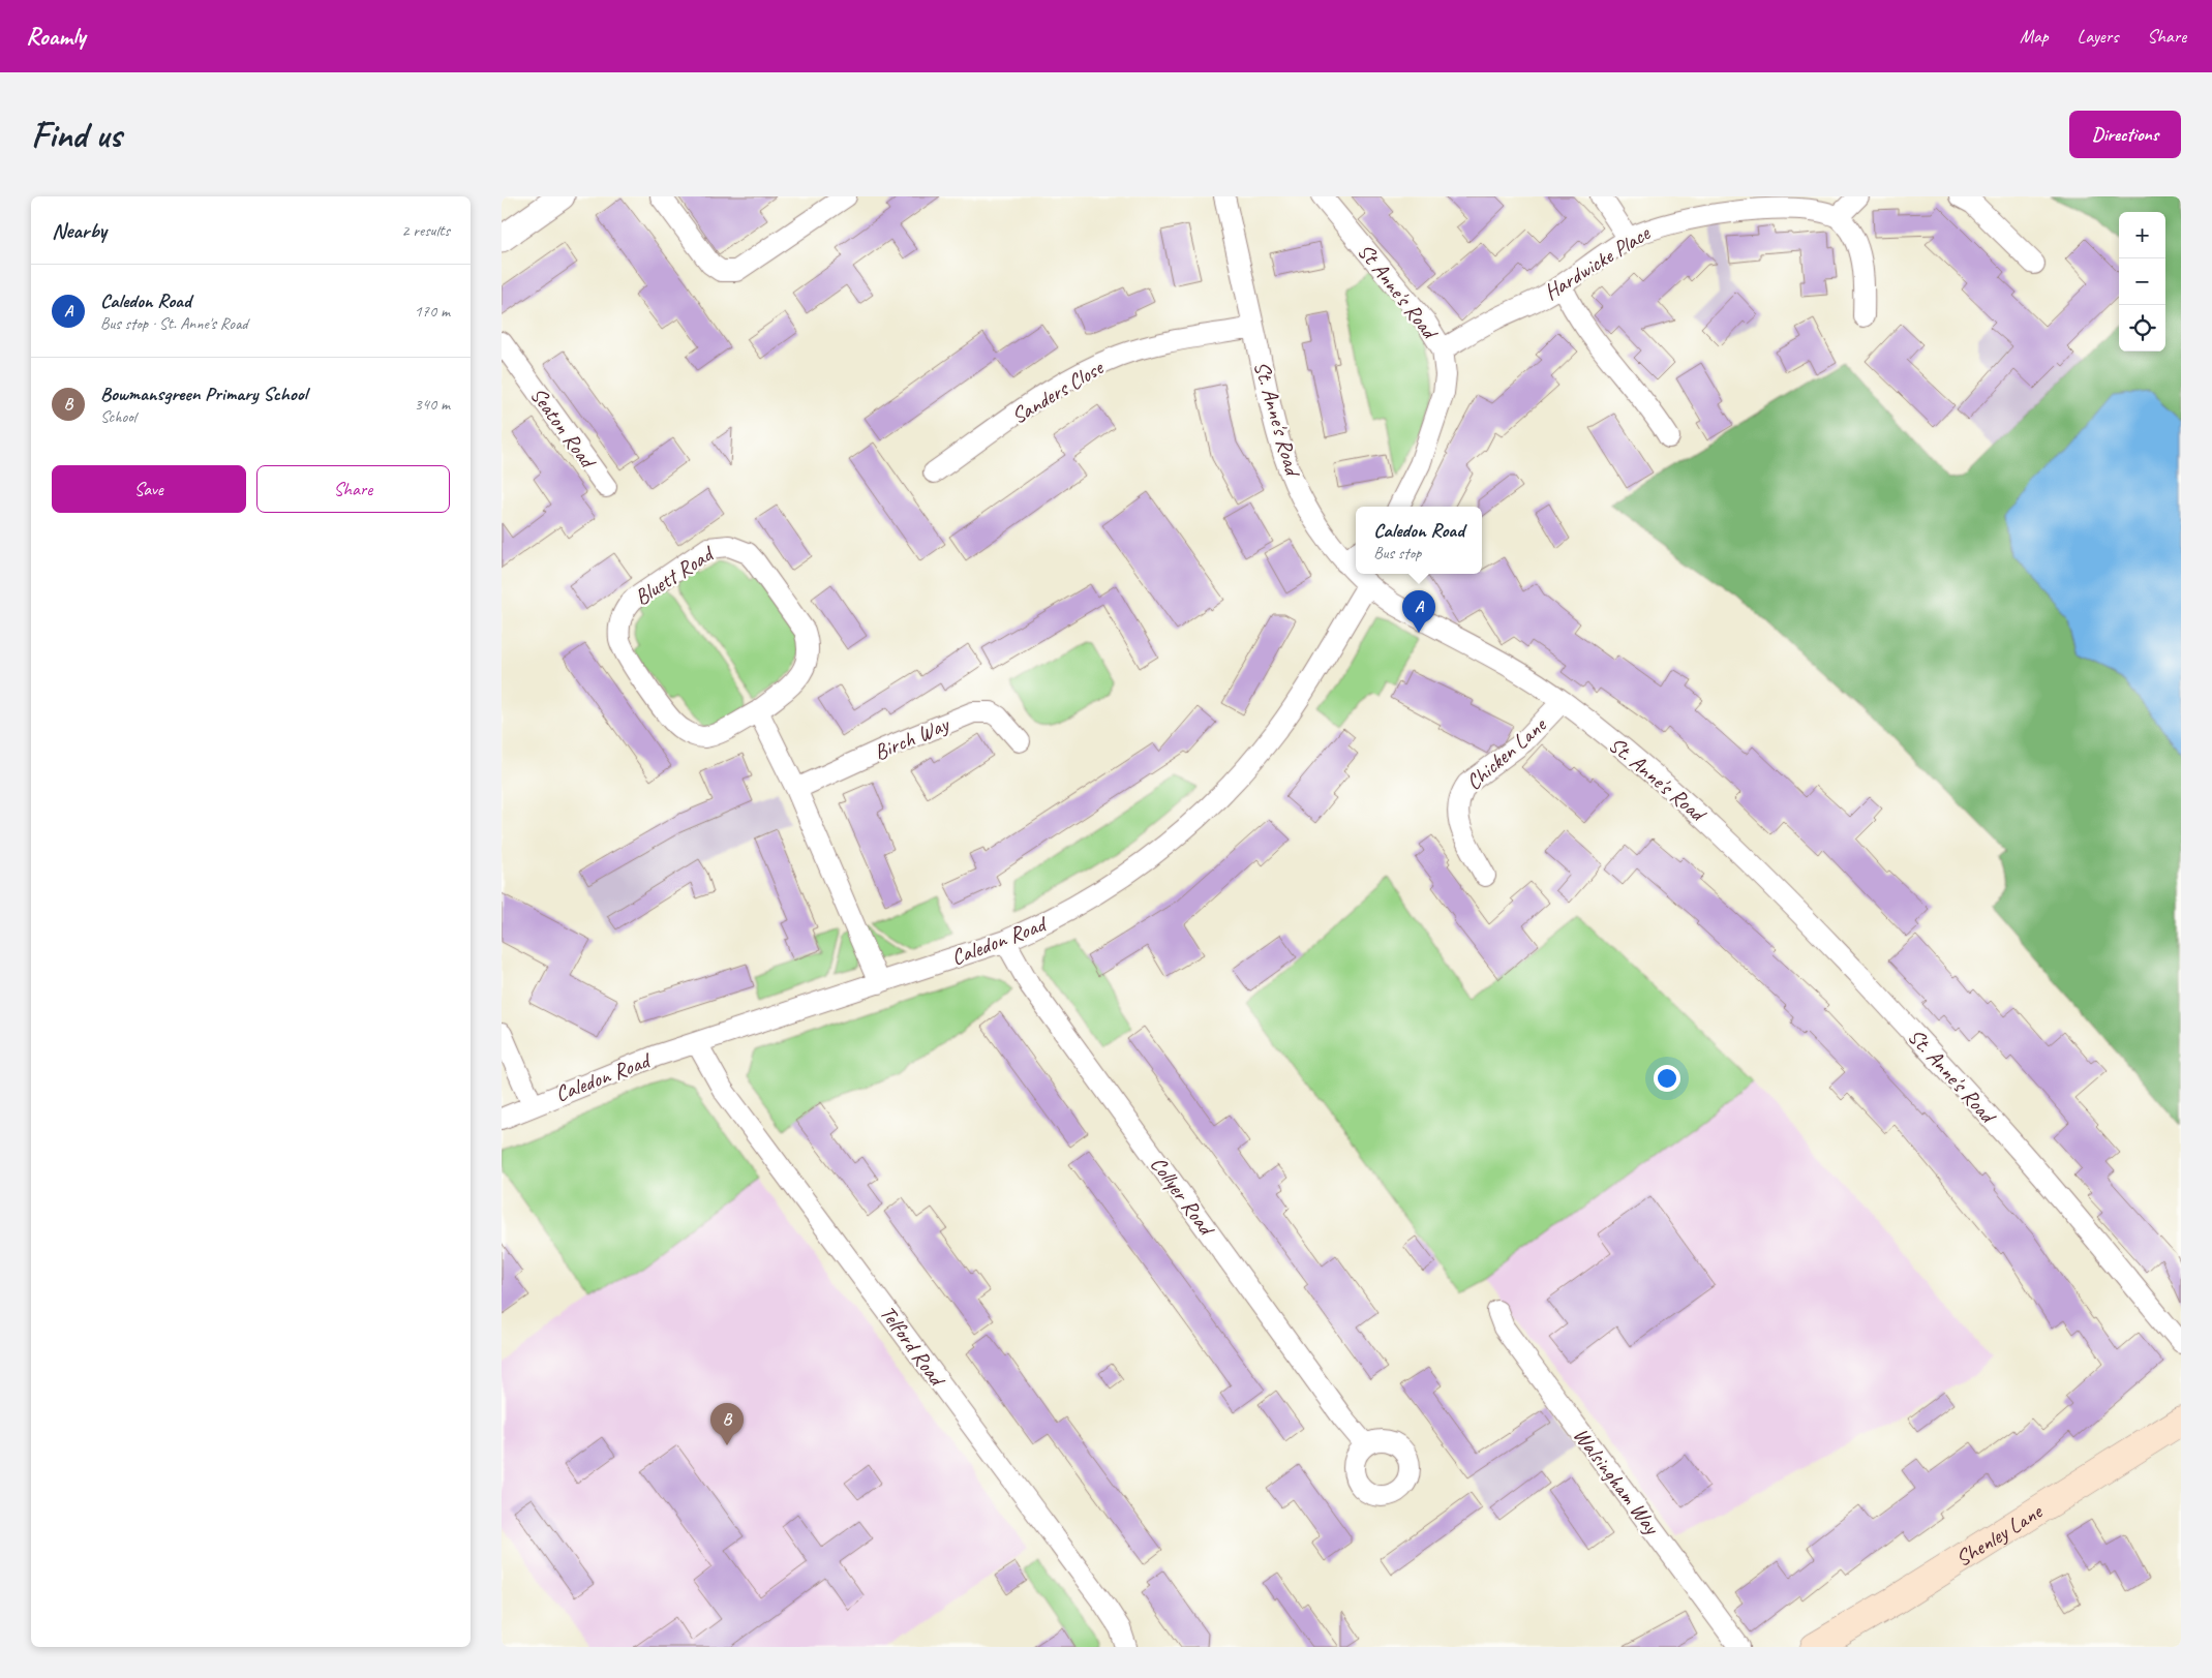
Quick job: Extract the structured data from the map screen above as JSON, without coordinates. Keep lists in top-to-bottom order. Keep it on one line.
{"streets":{"main road":["Shenley Lane"],"street":["Hardwicke Place","St Anne's Road","Sanders Close","St. Anne's Road","Seaton Road","Bluett Road","Birch Way","Chicken Lane","Caledon Road","Collyer Road","Telford Road","Walsingham Way"]},"crossings":[["Hardwicke Place","St Anne's Road"],["Sanders Close","St. Anne's Road"],["St. Anne's Road","Chicken Lane"],["St. Anne's Road","Caledon Road"],["Caledon Road","Collyer Road"],["Caledon Road","Telford Road"]],"page":{"header":"Roamly","nav":["Map","Layers","Share"],"buttons":["Directions",["Save","Share"]],"title":"Find us","heading":["Nearby","2 results"],"map_buttons":["+","−"],"list":[{"mark":"A","name":"Caledon Road","note":"Bus stop · St. Anne's Road","value":"170 m"},{"mark":"B","name":"Bowmansgreen Primary School","note":"School","value":"340 m"}],"popup":["Caledon Road","Bus stop"],"pins":["A","B"]}}
